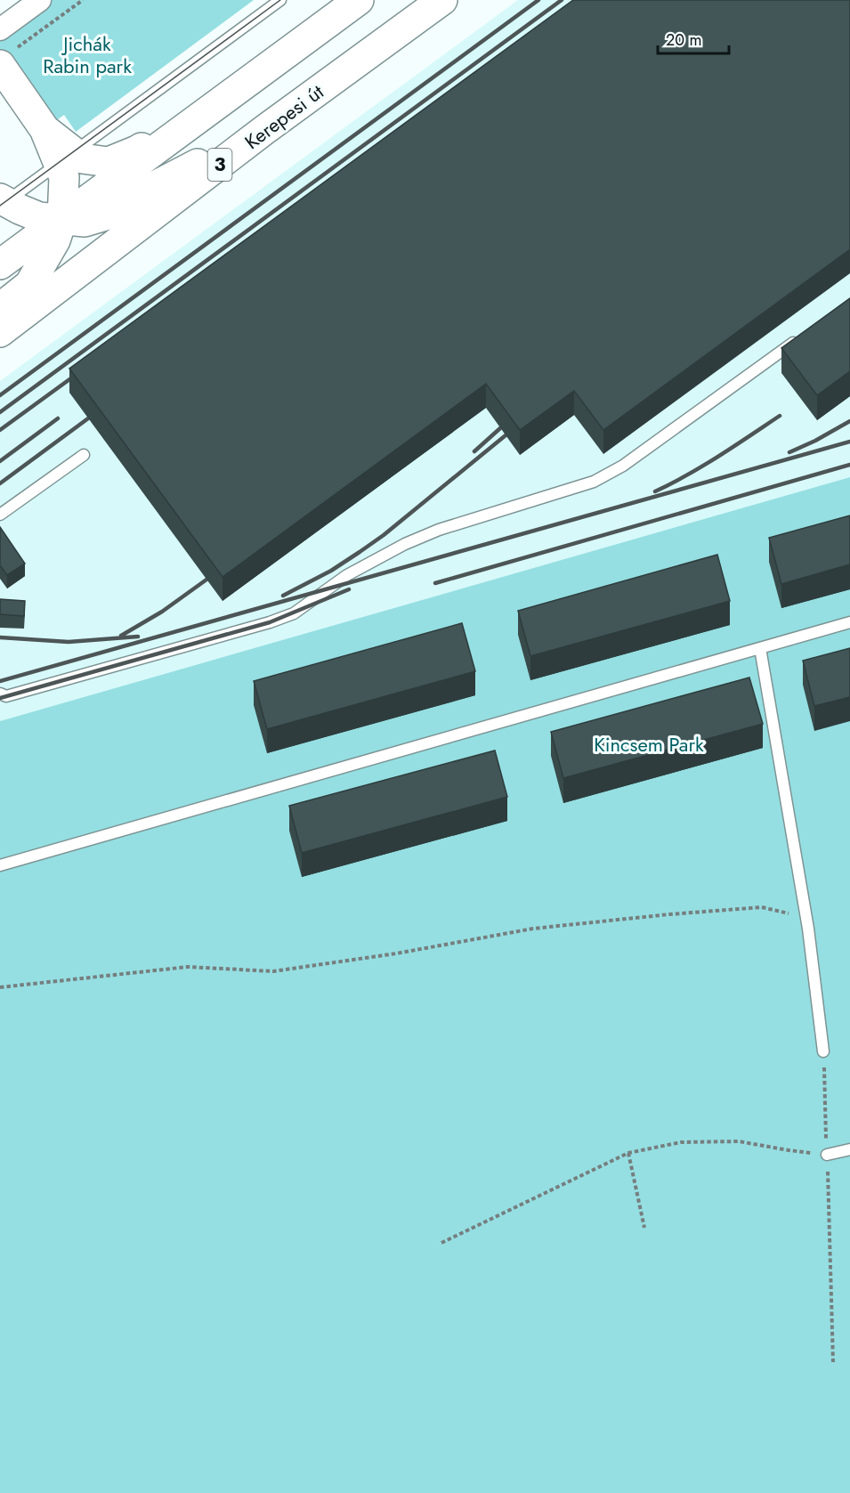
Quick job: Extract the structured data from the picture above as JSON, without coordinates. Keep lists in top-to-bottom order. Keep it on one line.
{"streets":{"main road":["Kerepesi út","3"]},"parks":["Jichák Rabin park","Kincsem Park"],"scale_bar":"20 m"}
